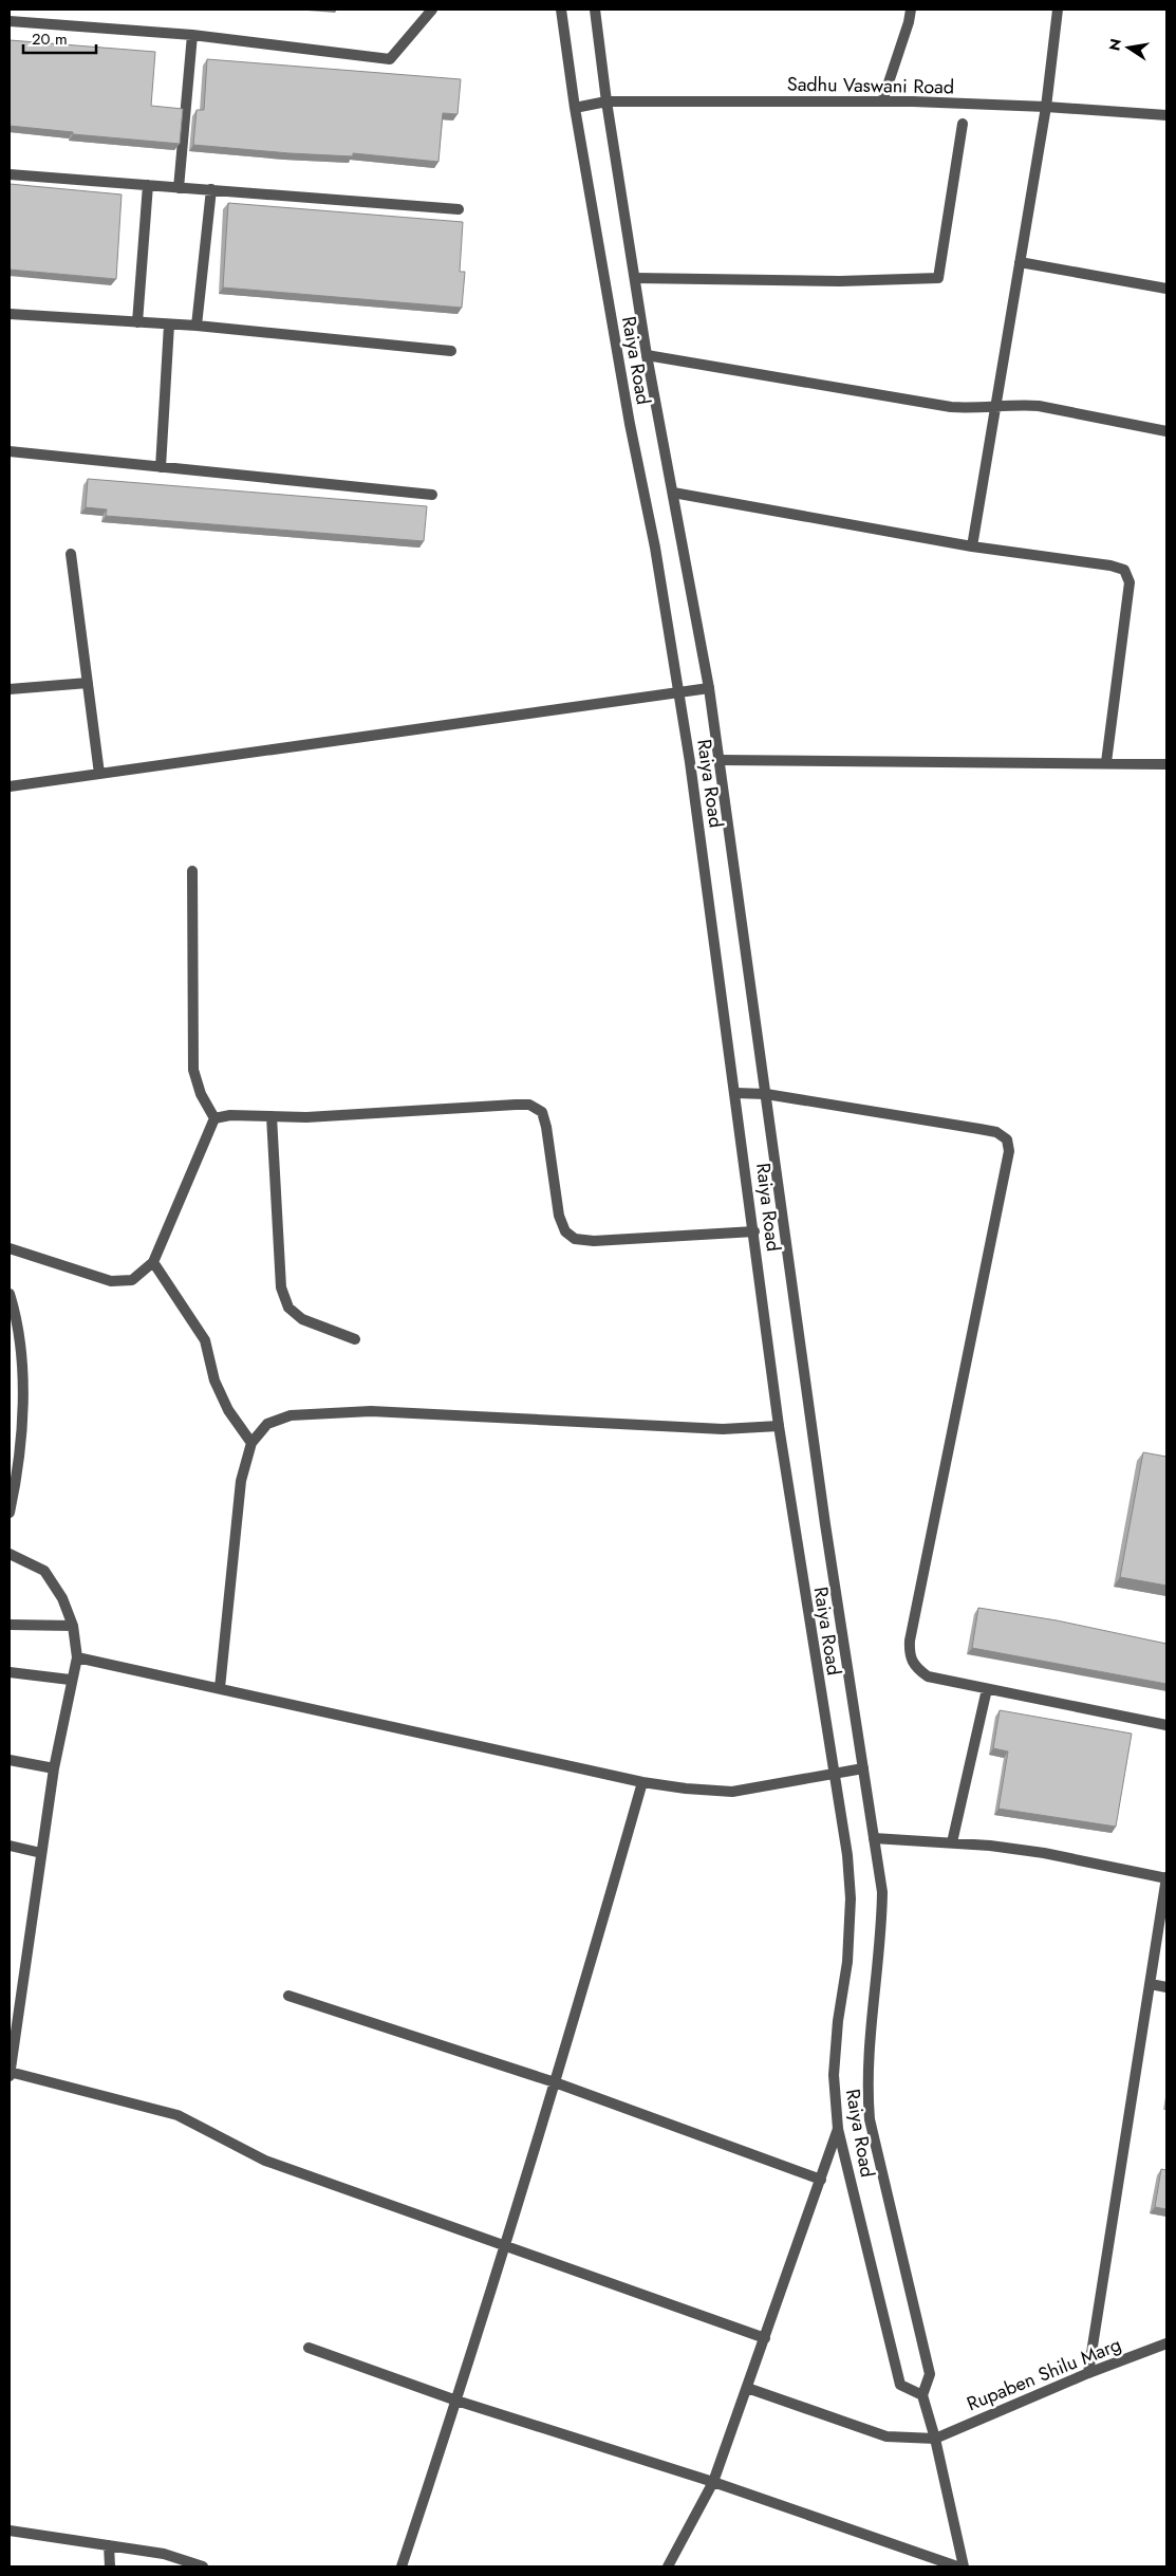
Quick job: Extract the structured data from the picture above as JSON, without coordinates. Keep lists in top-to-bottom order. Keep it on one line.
{"streets":{"street":["Sadhu Vaswani Road","Raiya Road","Rupaben Shilu Marg"]},"crossings":[["Sadhu Vaswani Road","Raiya Road"]],"scale_bar":"20 m","north":"left"}
